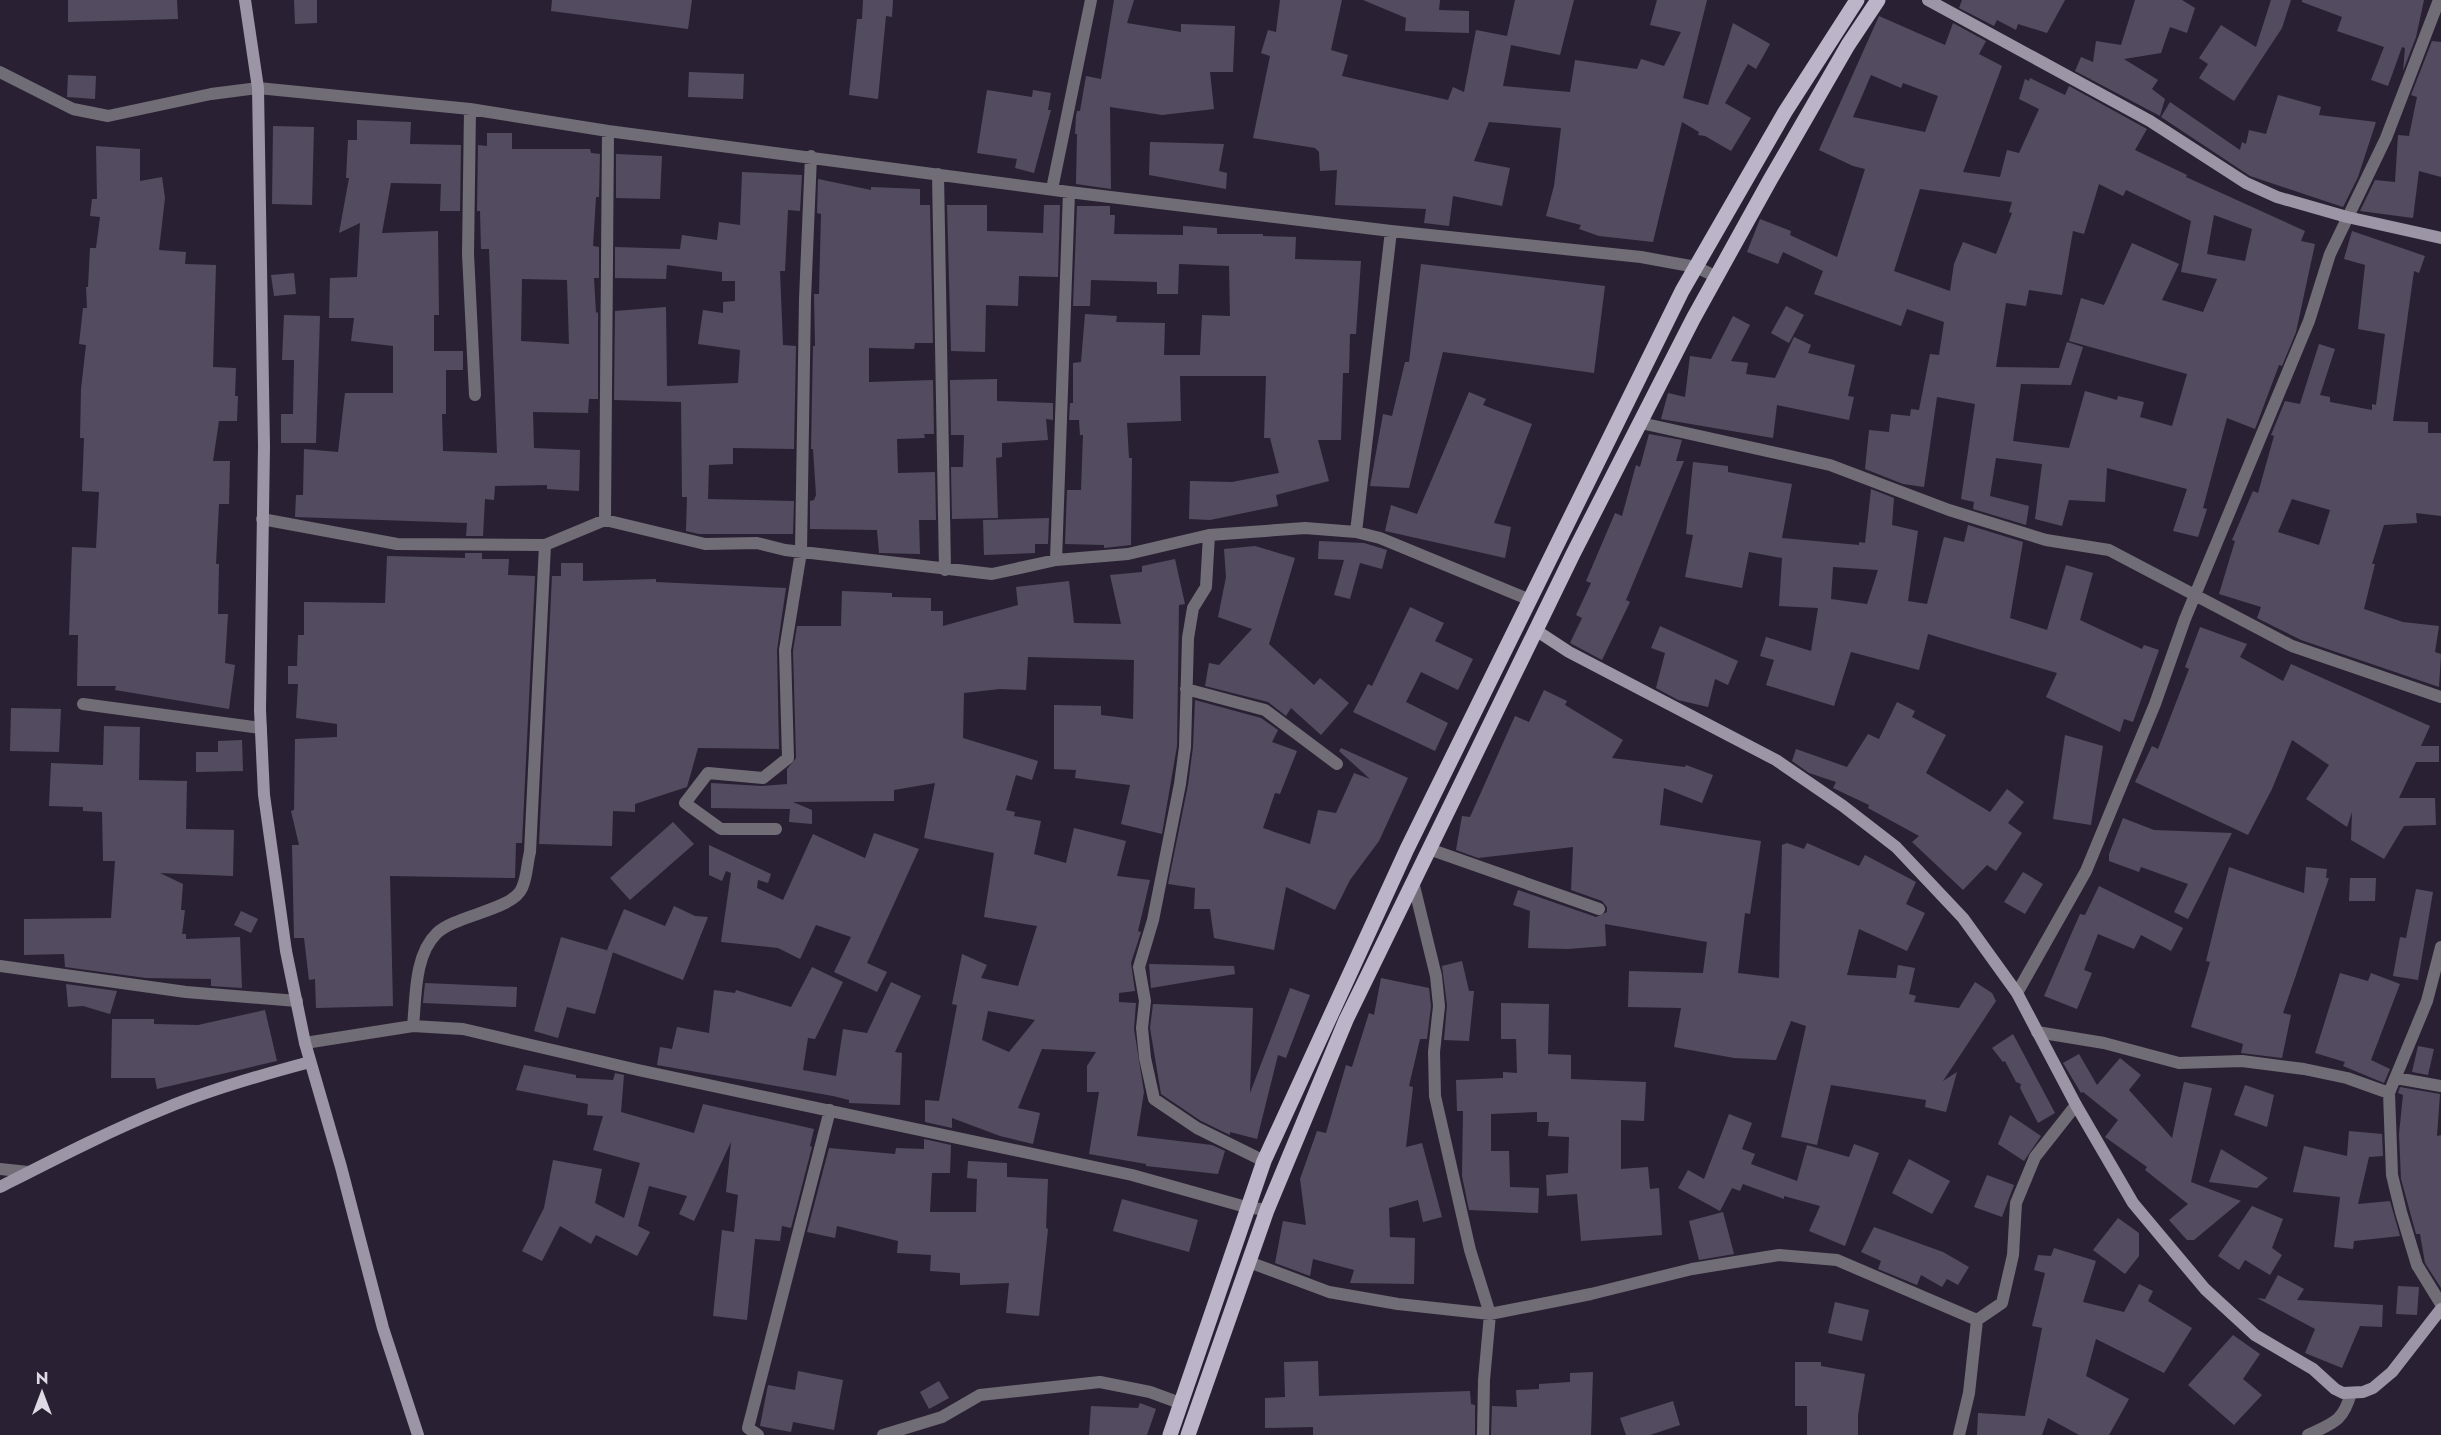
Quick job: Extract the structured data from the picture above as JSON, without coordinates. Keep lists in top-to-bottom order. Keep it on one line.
{"north":"top"}
